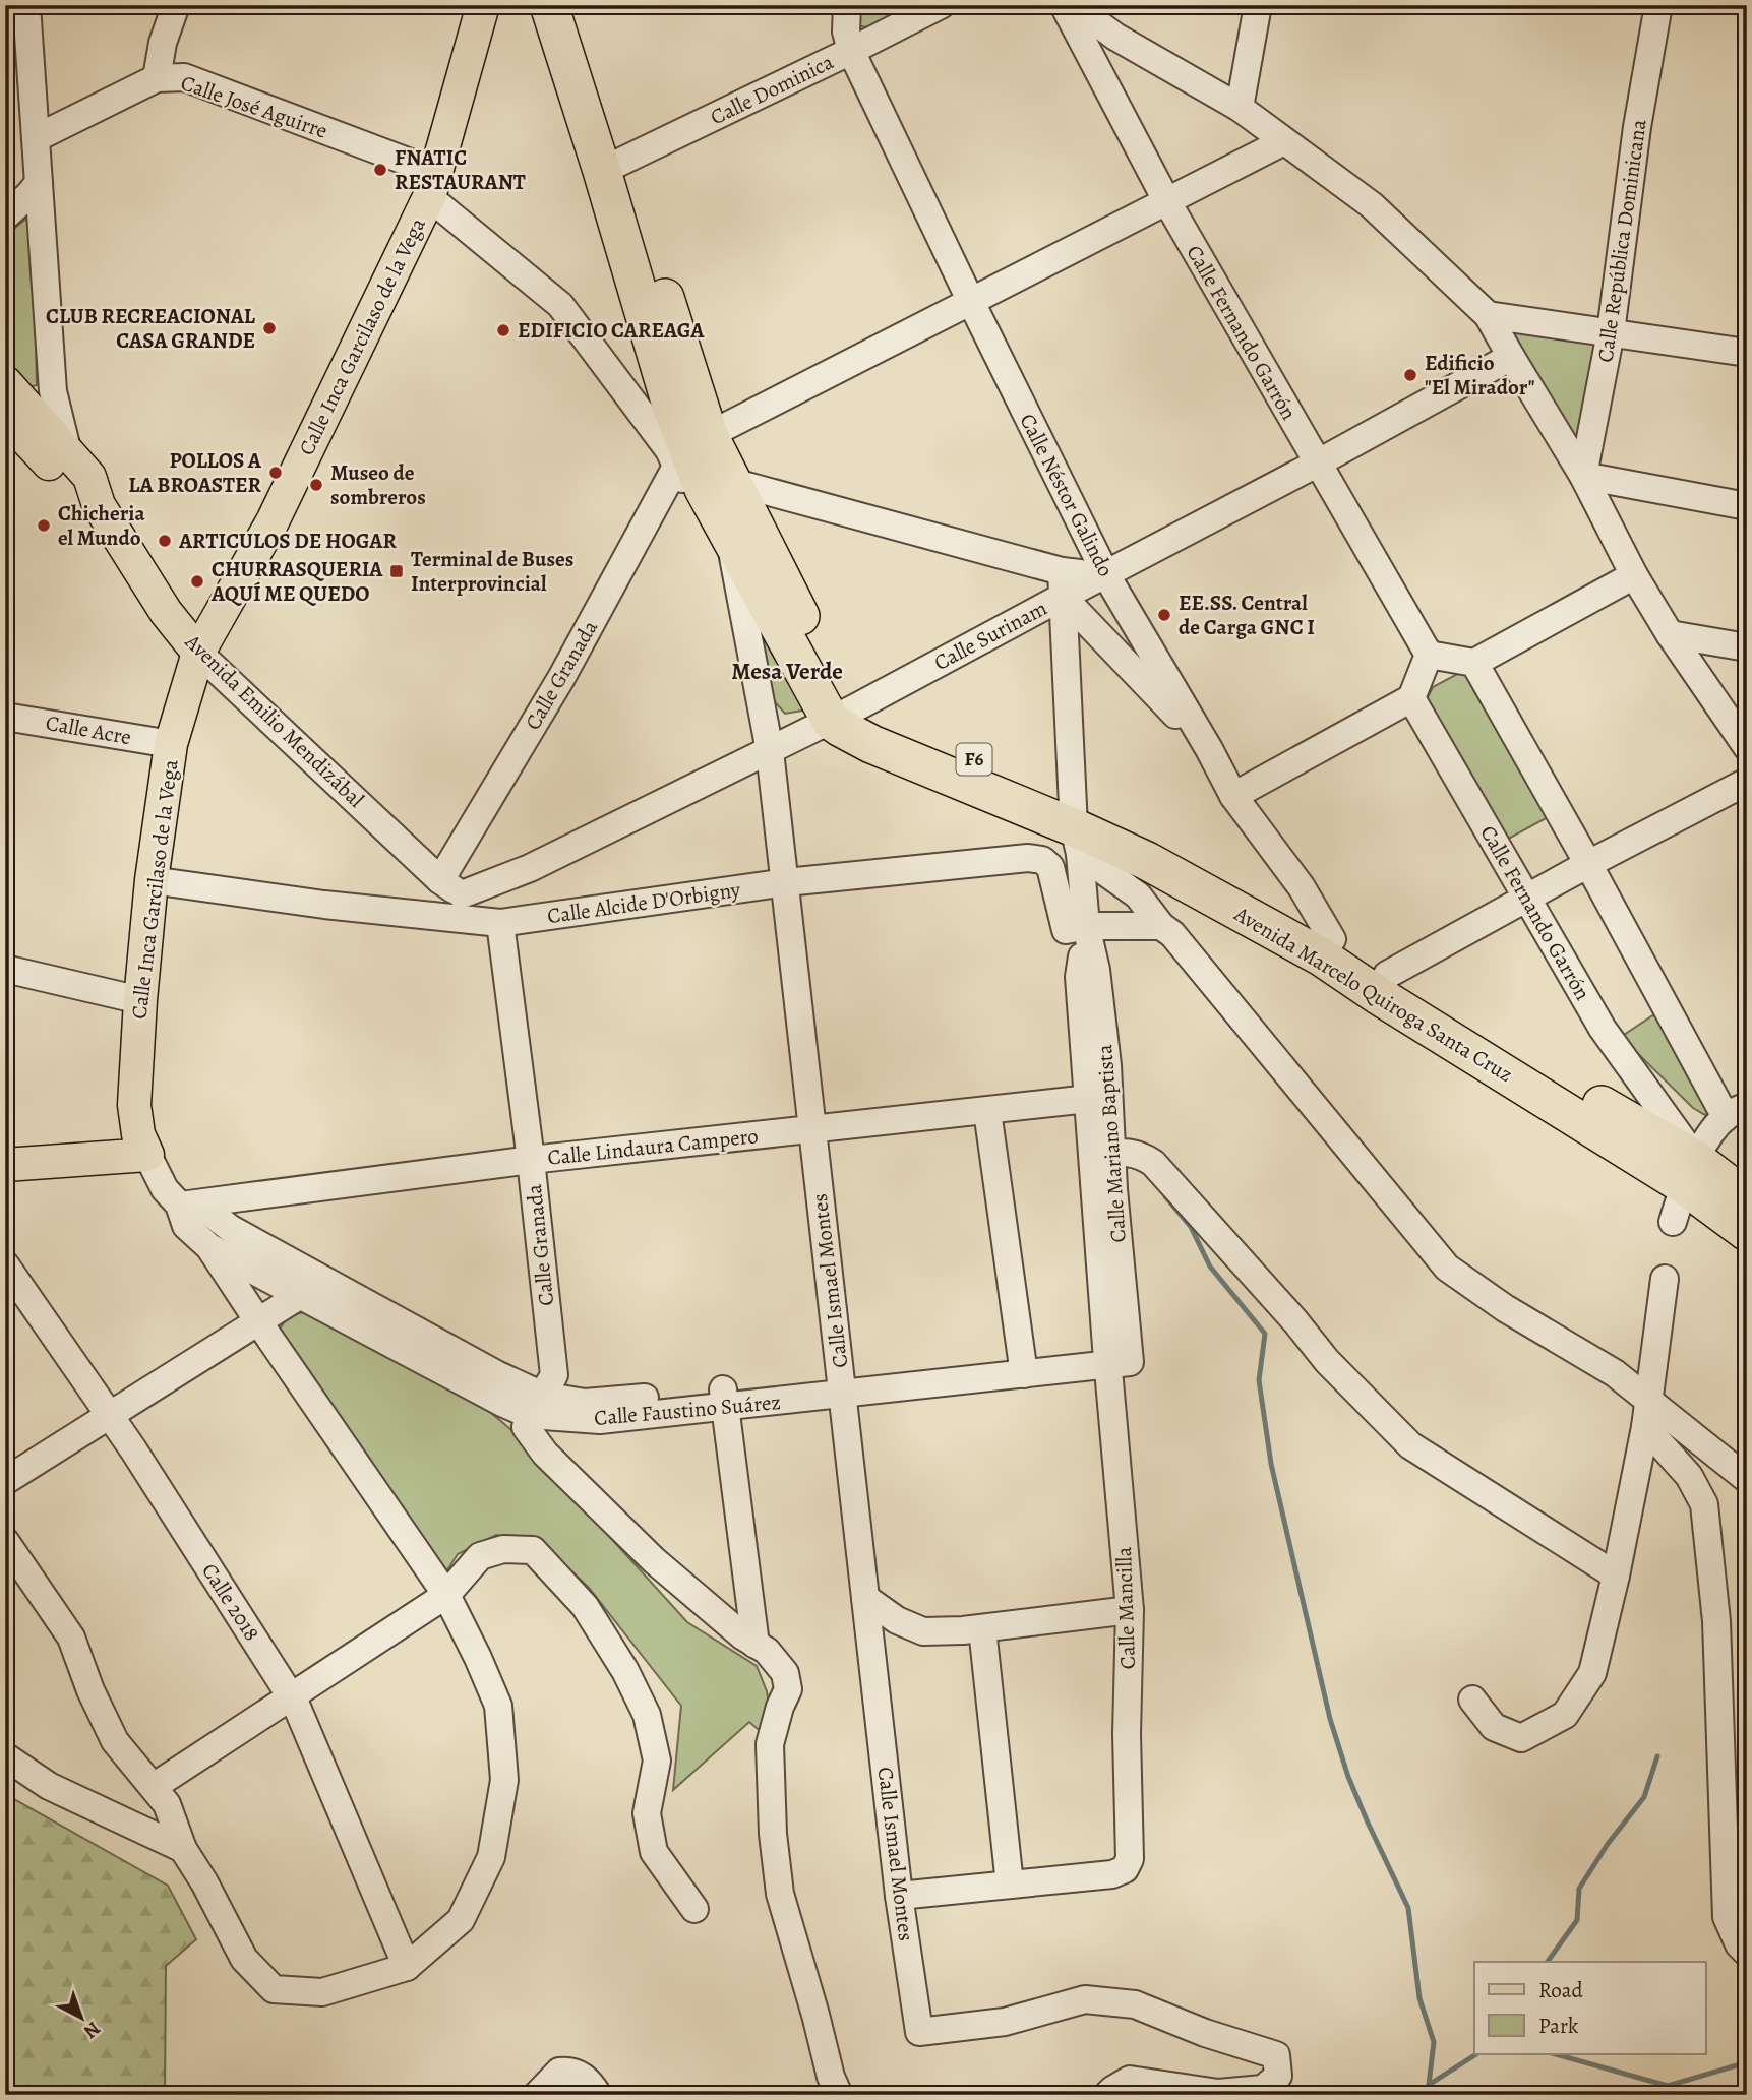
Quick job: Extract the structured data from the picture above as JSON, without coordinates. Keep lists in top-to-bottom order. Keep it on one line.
{"streets":{"highway":["F6","Avenida Marcelo Quiroga Santa Cruz"],"main road":["Calle Inca Garcilaso de la Vega","Avenida Emilio Mendizábal"],"street":["Calle Dominica","Calle José Aguirre","Calle República Dominicana","Calle Fernando Garrón","Calle Néstor Galindo","Calle Surinam","Calle Granada","Calle Acre","Calle Alcide D'Orbigny","Calle Mariano Baptista","Calle Lindaura Campero","Calle Ismael Montes","Calle Faustino Suárez","Calle 2018","Calle Mancilla"]},"crossings":[["Calle Dominica","Calle Néstor Galindo"],["Calle Dominica","Avenida Marcelo Quiroga Santa Cruz"],["Calle José Aguirre","Calle Inca Garcilaso de la Vega"],["Calle José Aguirre","Calle Granada"],["Calle José Aguirre","Avenida Marcelo Quiroga Santa Cruz"],["Calle Fernando Garrón","Calle Surinam"],["Calle Fernando Garrón","Avenida Marcelo Quiroga Santa Cruz"],["Calle Inca Garcilaso de la Vega","Avenida Emilio Mendizábal"],["Calle Inca Garcilaso de la Vega","Calle Acre"],["Calle Inca Garcilaso de la Vega","Calle Alcide D'Orbigny"],["Calle Inca Garcilaso de la Vega","Calle Faustino Suárez"],["Calle Néstor Galindo","Calle Surinam"],["Calle Néstor Galindo","Avenida Marcelo Quiroga Santa Cruz"],["Calle Surinam","Calle Granada"],["Calle Surinam","Avenida Emilio Mendizábal"],["Calle Surinam","Calle Alcide D'Orbigny"],["Calle Surinam","Avenida Marcelo Quiroga Santa Cruz"],["Calle Surinam","Calle Mariano Baptista"],["Calle Surinam","Calle Ismael Montes"],["Calle Granada","Avenida Emilio Mendizábal"],["Calle Granada","Calle Alcide D'Orbigny"],["Calle Granada","Avenida Marcelo Quiroga Santa Cruz"],["Calle Granada","Calle Lindaura Campero"],["Calle Granada","Calle Faustino Suárez"],["Avenida Emilio Mendizábal","Calle Alcide D'Orbigny"],["Calle Alcide D'Orbigny","Calle Mariano Baptista"],["Calle Alcide D'Orbigny","Calle Ismael Montes"],["Avenida Marcelo Quiroga Santa Cruz","Calle Mariano Baptista"],["Avenida Marcelo Quiroga Santa Cruz","Calle Ismael Montes"],["Calle Mariano Baptista","Calle Lindaura Campero"],["Calle Mariano Baptista","Calle Faustino Suárez"],["Calle Mariano Baptista","Calle Mancilla"],["Calle Lindaura Campero","Calle Ismael Montes"],["Calle Lindaura Campero","Calle Faustino Suárez"],["Calle Ismael Montes","Calle Faustino Suárez"],["Calle Faustino Suárez","Calle Mancilla"]],"districts":["Mesa Verde"],"places":{"other":["FNATIC RESTAURANT","CLUB RECREACIONAL CASA GRANDE","EDIFICIO CAREAGA","Edificio \"El Mirador\"","POLLOS A LA BROASTER","Museo de sombreros","Chicheria el Mundo","ARTICULOS DE HOGAR","CHURRASQUERIA AQUÍ ME QUEDO","EE.SS. Central de Carga GNC I"],"transit":["Terminal de Buses Interprovincial"]},"legend":["Road","Park"],"north":"bottom right"}
